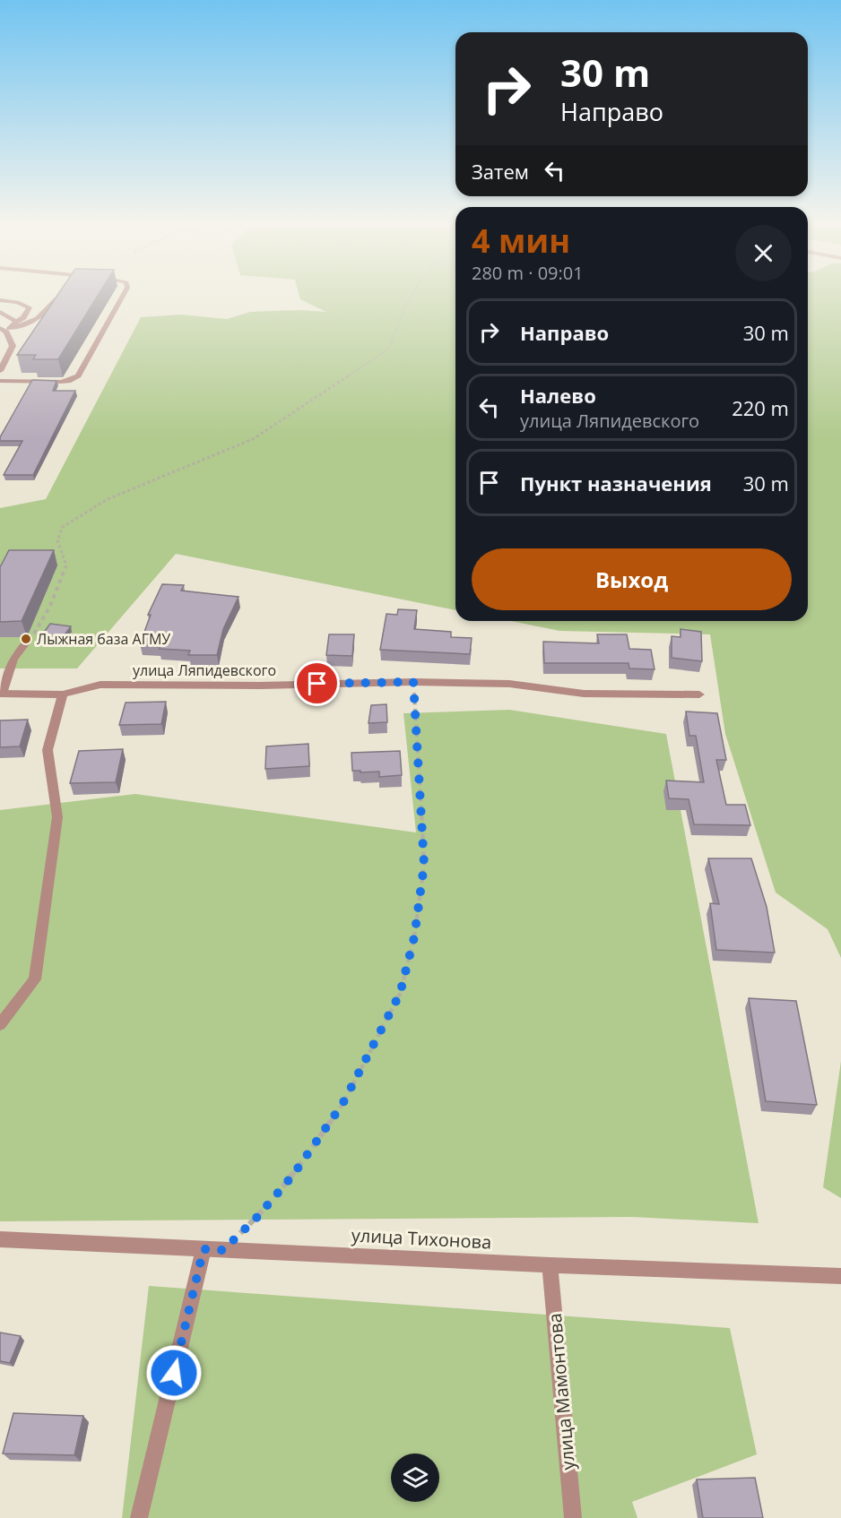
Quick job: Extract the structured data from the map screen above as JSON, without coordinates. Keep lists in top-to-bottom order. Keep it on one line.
{"streets":{"street":["улица Ляпидевского","улица Тихонова","улица Мамонтова"]},"crossings":[["улица Тихонова","улица Мамонтова"]],"places":["Лыжная база АГМУ"],"page":{"turn":["30 m","Направо"],"then":"Затем","heading":["4 мин","280 m · 09:01"],"list":[{"name":"Направо","value":"30 m"},{"name":"Налево","note":"улица Ляпидевского","value":"220 m"},{"name":"Пункт назначения","value":"30 m"}],"buttons":"Выход"}}
